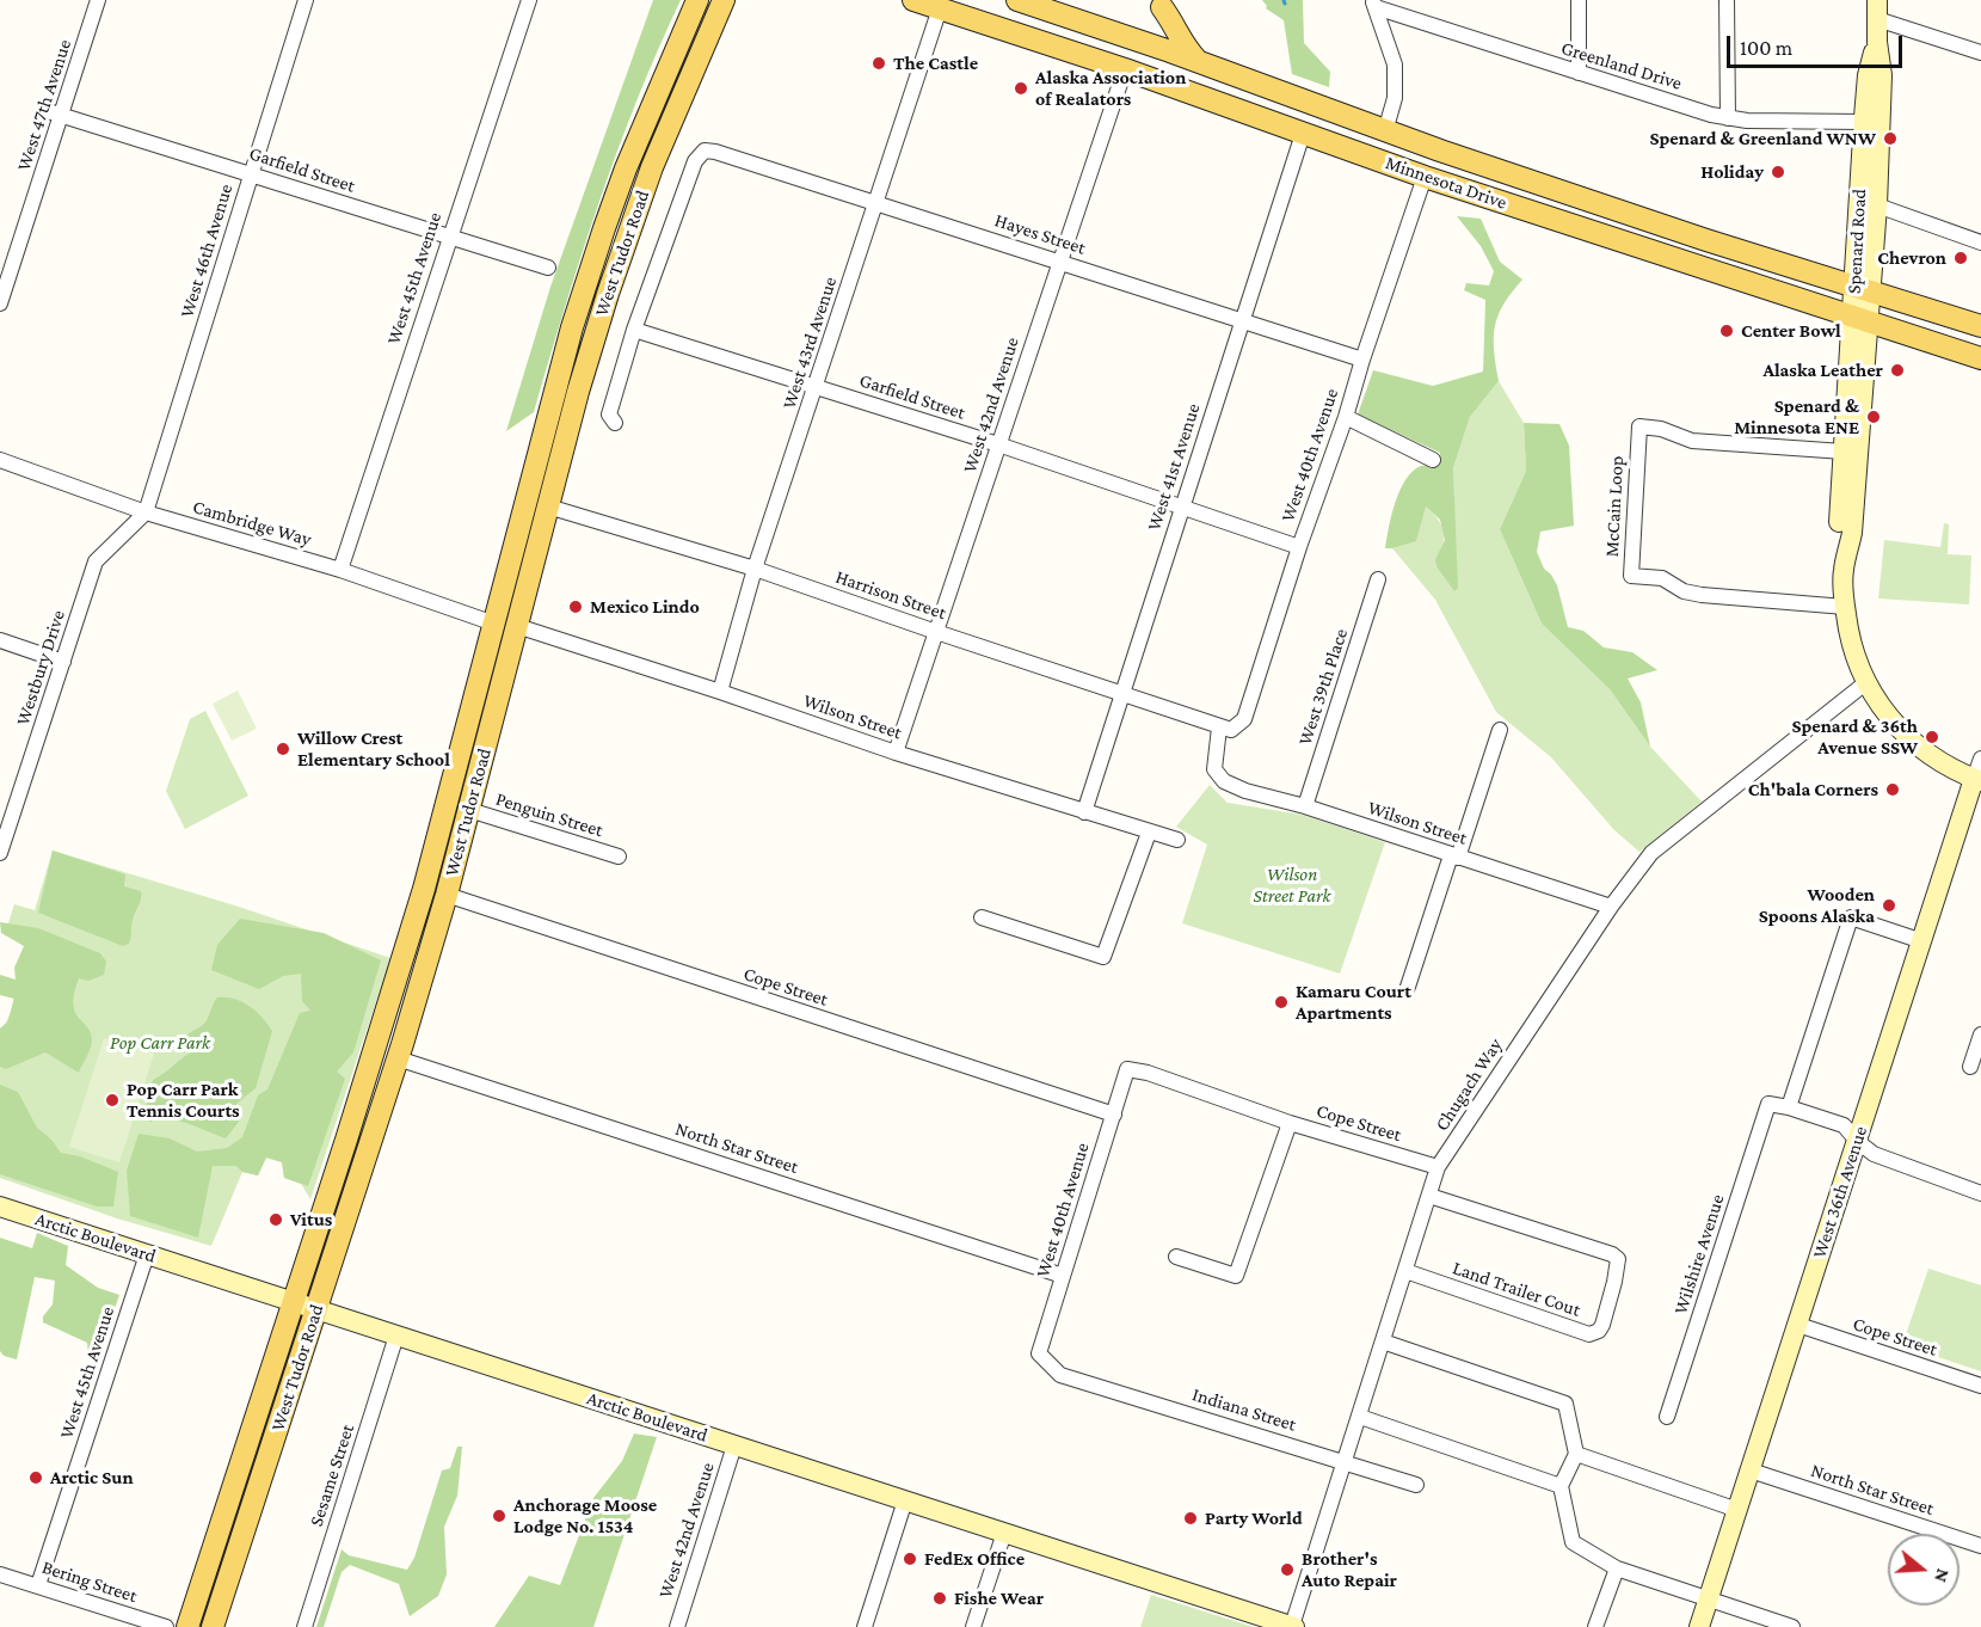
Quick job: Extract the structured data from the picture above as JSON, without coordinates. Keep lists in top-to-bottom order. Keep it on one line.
{"streets":{"main road":["Minnesota Drive","Spenard Road","West Tudor Road","West 36th Avenue","Arctic Boulevard"],"street":["Greenland Drive","West 47th Avenue","Garfield Street","Hayes Street","West 46th Avenue","West 45th Avenue","West 43rd Avenue","West 42nd Avenue","West 40th Avenue","West 41st Avenue","McCain Loop","Cambridge Way","Harrison Street","Westbury Drive","West 39th Place","Wilson Street","Penguin Street","Cope Street","Chugach Way","North Star Street","Wilshire Avenue","Land Trailer Cout","Indiana Street","Sesame Street","Bering Street"]},"crossings":[["Greenland Drive","Spenard Road"],["West 47th Avenue","Garfield Street"],["Garfield Street","Hayes Street"],["Garfield Street","West 46th Avenue"],["Garfield Street","West 45th Avenue"],["Garfield Street","West 43rd Avenue"],["Garfield Street","West 42nd Avenue"],["Garfield Street","West 40th Avenue"],["Garfield Street","West 41st Avenue"],["Minnesota Drive","Spenard Road"],["Minnesota Drive","West 43rd Avenue"],["Minnesota Drive","West 42nd Avenue"],["Minnesota Drive","West 40th Avenue"],["Minnesota Drive","West 41st Avenue"],["Hayes Street","West 43rd Avenue"],["Hayes Street","West 42nd Avenue"],["Hayes Street","West 40th Avenue"],["Hayes Street","West 41st Avenue"],["Spenard Road","McCain Loop"],["Spenard Road","Chugach Way"],["Spenard Road","West 36th Avenue"],["West 46th Avenue","Cambridge Way"],["West 46th Avenue","Westbury Drive"],["West Tudor Road","Cambridge Way"],["West Tudor Road","Harrison Street"],["West Tudor Road","Wilson Street"],["West Tudor Road","Penguin Street"],["West Tudor Road","Cope Street"],["West Tudor Road","North Star Street"],["West Tudor Road","Arctic Boulevard"],["West 45th Avenue","Cambridge Way"],["West 45th Avenue","Arctic Boulevard"],["West 45th Avenue","Bering Street"],["West 43rd Avenue","Harrison Street"],["West 43rd Avenue","Wilson Street"],["West 42nd Avenue","Harrison Street"],["West 42nd Avenue","Wilson Street"],["West 42nd Avenue","Arctic Boulevard"],["West 40th Avenue","Harrison Street"],["West 40th Avenue","Wilson Street"],["West 40th Avenue","Cope Street"],["West 40th Avenue","North Star Street"],["West 40th Avenue","Indiana Street"],["West 41st Avenue","Harrison Street"],["West 41st Avenue","Wilson Street"],["Cambridge Way","Westbury Drive"],["Harrison Street","Wilson Street"],["West 39th Place","Wilson Street"],["Wilson Street","Chugach Way"],["Cope Street","Chugach Way"],["Cope Street","West 36th Avenue"],["Chugach Way","Arctic Boulevard"],["Chugach Way","Land Trailer Cout"],["Chugach Way","Indiana Street"],["North Star Street","West 36th Avenue"],["Arctic Boulevard","Sesame Street"]],"parks":["Wilson Street Park","Pop Carr Park"],"places":["The Castle","Alaska Association of Realators","Spenard & Greenland WNW","Holiday","Chevron","Center Bowl","Alaska Leather","Spenard & Minnesota ENE","Mexico Lindo","Spenard & 36th Avenue SSW","Willow Crest Elementary School","Ch'bala Corners","Wooden Spoons Alaska","Kamaru Court Apartments","Pop Carr Park Tennis Courts","Vitus","Arctic Sun","Anchorage Moose Lodge No. 1534","Party World","FedEx Office","Brother's Auto Repair","Fishe Wear"],"scale_bar":"100 m","north":"right"}
